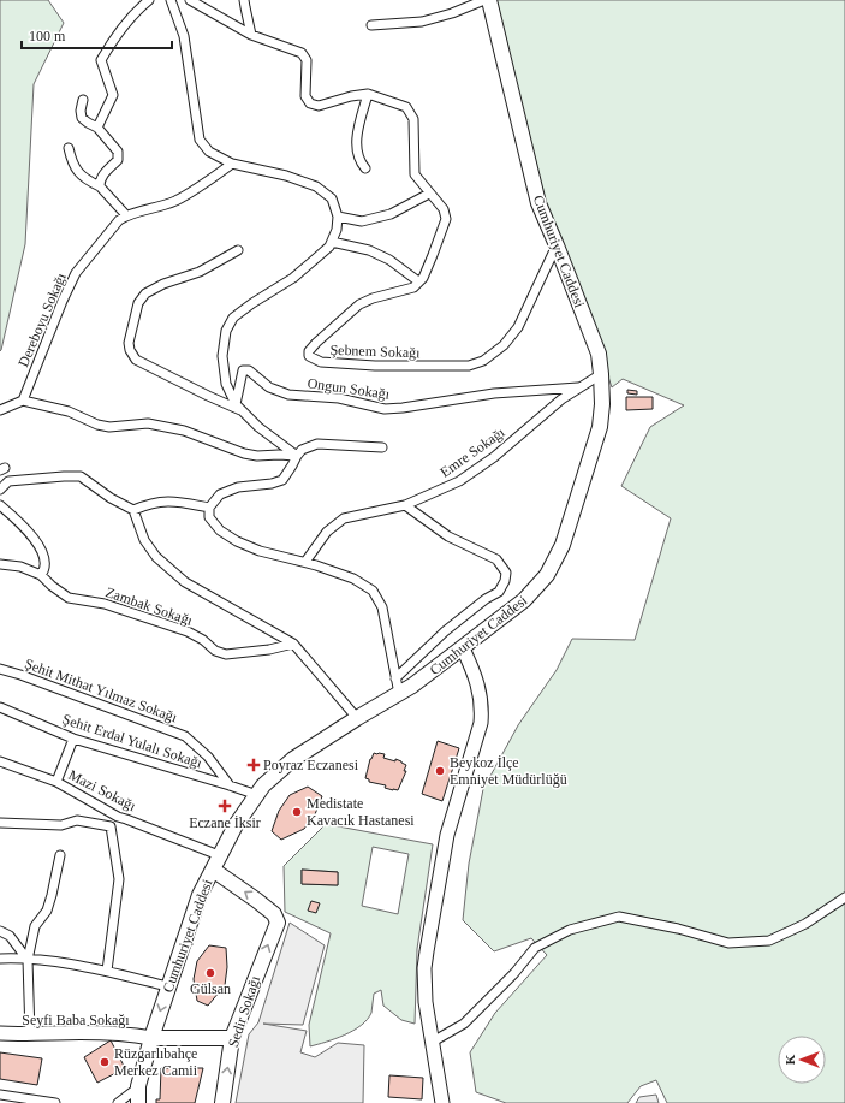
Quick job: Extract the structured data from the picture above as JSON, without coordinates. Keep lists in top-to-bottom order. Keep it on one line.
{"streets":{"main road":["Cumhuriyet Caddesi","Sedir Sokağı"],"street":["Dereboyu Sokağı","Şebnem Sokağı","Ongun Sokağı","Emre Sokağı","Zambak Sokağı","Şehit Mithat Yılmaz Sokağı","Şehit Erdal Yulalı Sokağı","Mazi Sokağı","Seyfi Baba Sokağı"]},"crossings":[["Cumhuriyet Caddesi","Şebnem Sokağı"],["Cumhuriyet Caddesi","Emre Sokağı"],["Cumhuriyet Caddesi","Şehit Erdal Yulalı Sokağı"],["Cumhuriyet Caddesi","Mazi Sokağı"],["Cumhuriyet Caddesi","Sedir Sokağı"],["Cumhuriyet Caddesi","Seyfi Baba Sokağı"],["Ongun Sokağı","Emre Sokağı"],["Şehit Mithat Yılmaz Sokağı","Şehit Erdal Yulalı Sokağı"]],"one_way":["Sedir Sokağı"],"places":{"health":["Poyraz Eczanesi","Eczane İksir"],"other":["Beykoz İlçe Emniyet Müdürlüğü","Medistate Kavacık Hastanesi","Gülsan","Rüzgarlıbahçe Merkez Camii"]},"scale_bar":"100 m","north":"left"}
